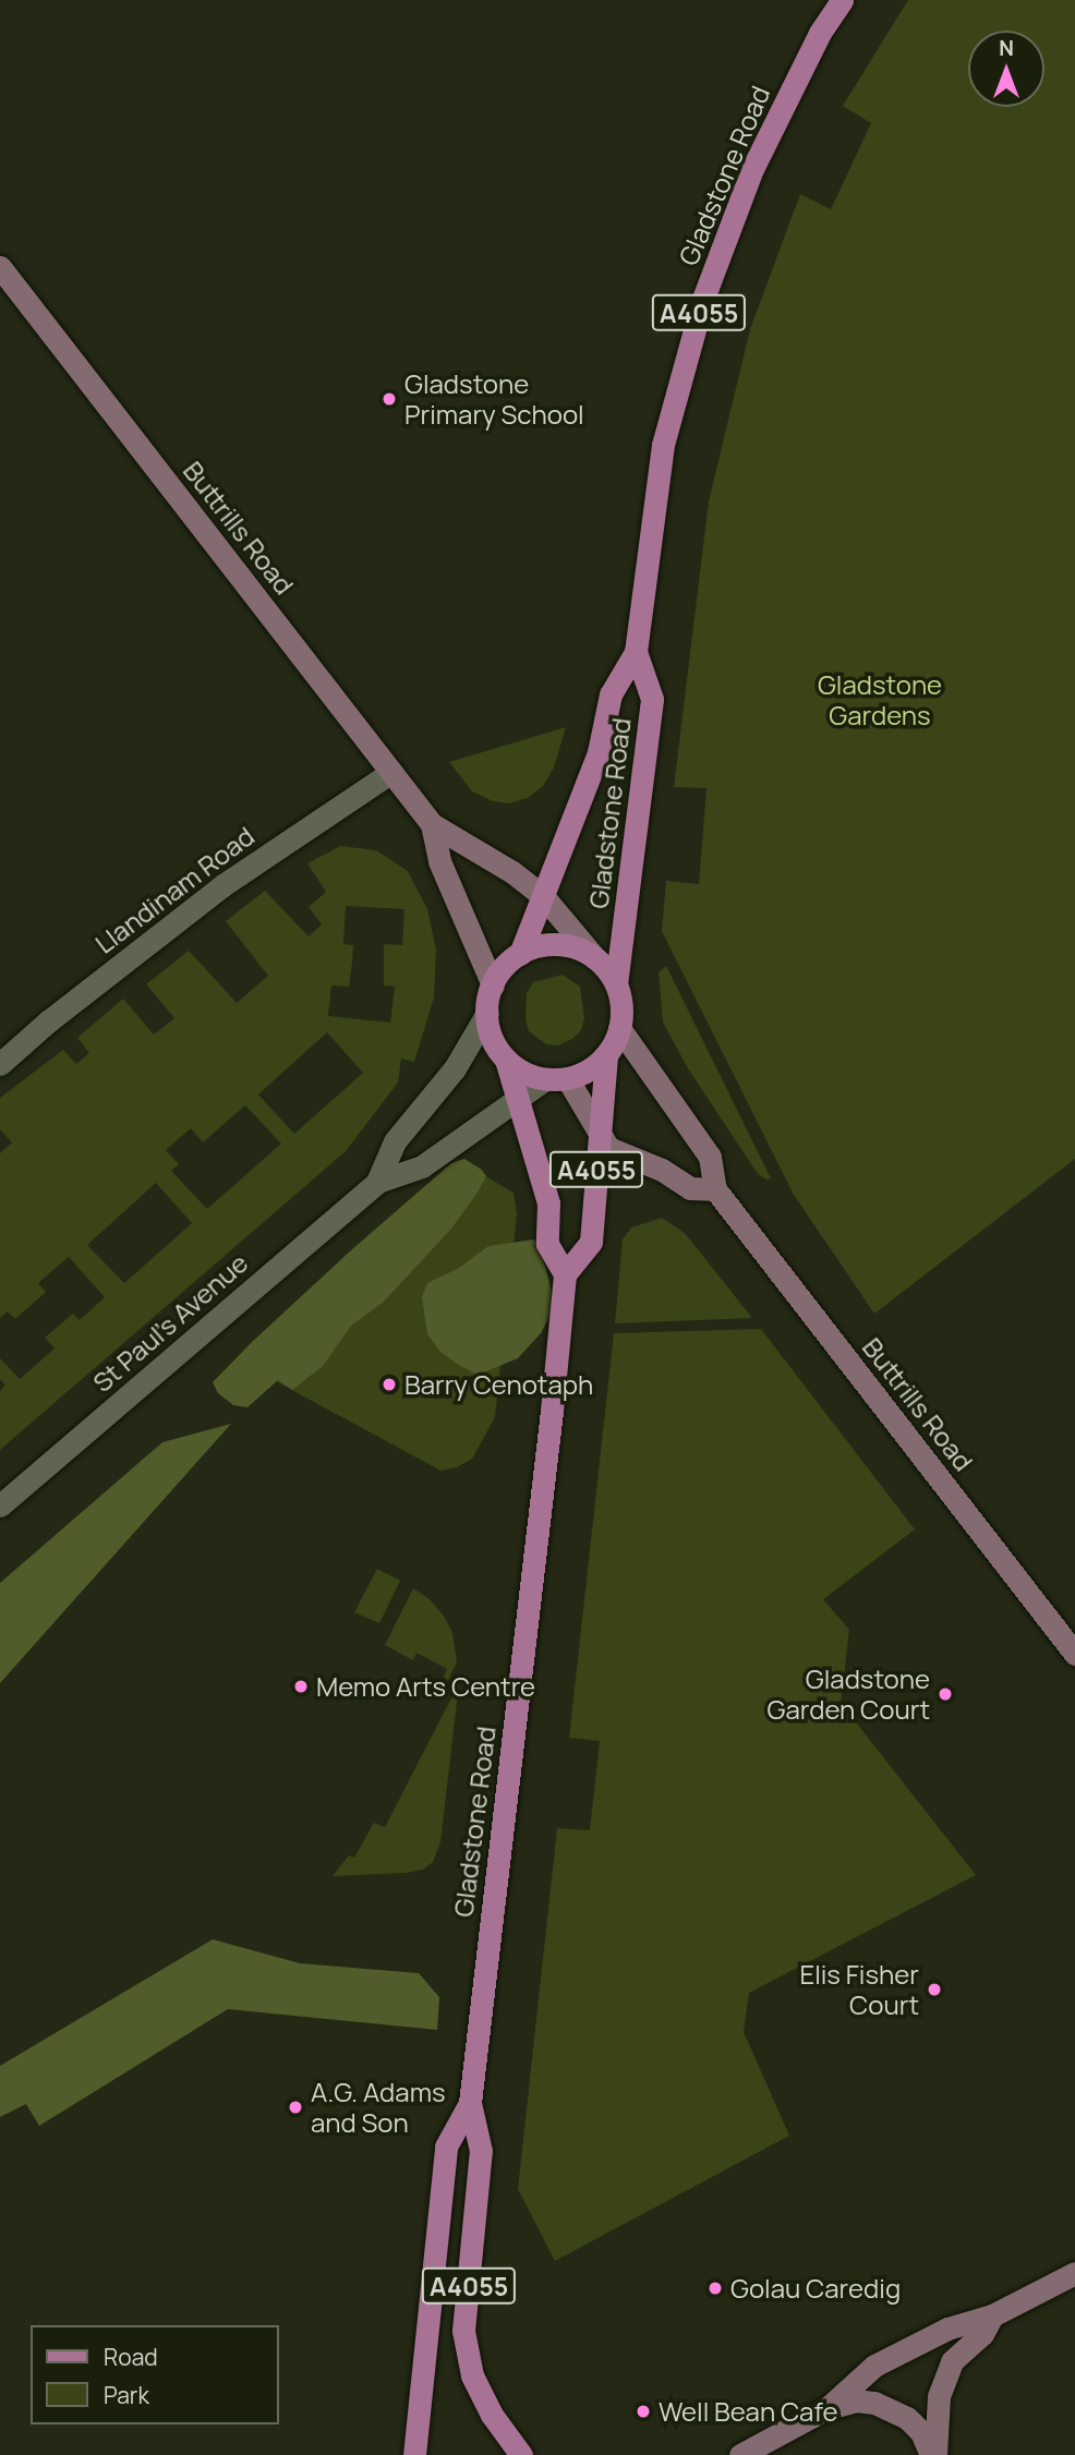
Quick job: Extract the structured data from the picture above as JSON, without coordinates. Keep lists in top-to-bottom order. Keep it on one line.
{"streets":{"main road":["Gladstone Road","A4055"],"street":["Buttrills Road","Llandinam Road","St Paul's Avenue"]},"crossings":[["Gladstone Road","A4055"],["Gladstone Road","Buttrills Road"],["Gladstone Road","St Paul's Avenue"],["A4055","Buttrills Road"],["A4055","St Paul's Avenue"],["Buttrills Road","Llandinam Road"],["Buttrills Road","St Paul's Avenue"]],"parks":["Gladstone Gardens"],"places":["Gladstone Primary School","Barry Cenotaph","Memo Arts Centre","Gladstone Garden Court","Elis Fisher Court","A.G. Adams and Son","Golau Caredig","Well Bean Cafe"],"legend":["Road","Park"],"north":"top"}
